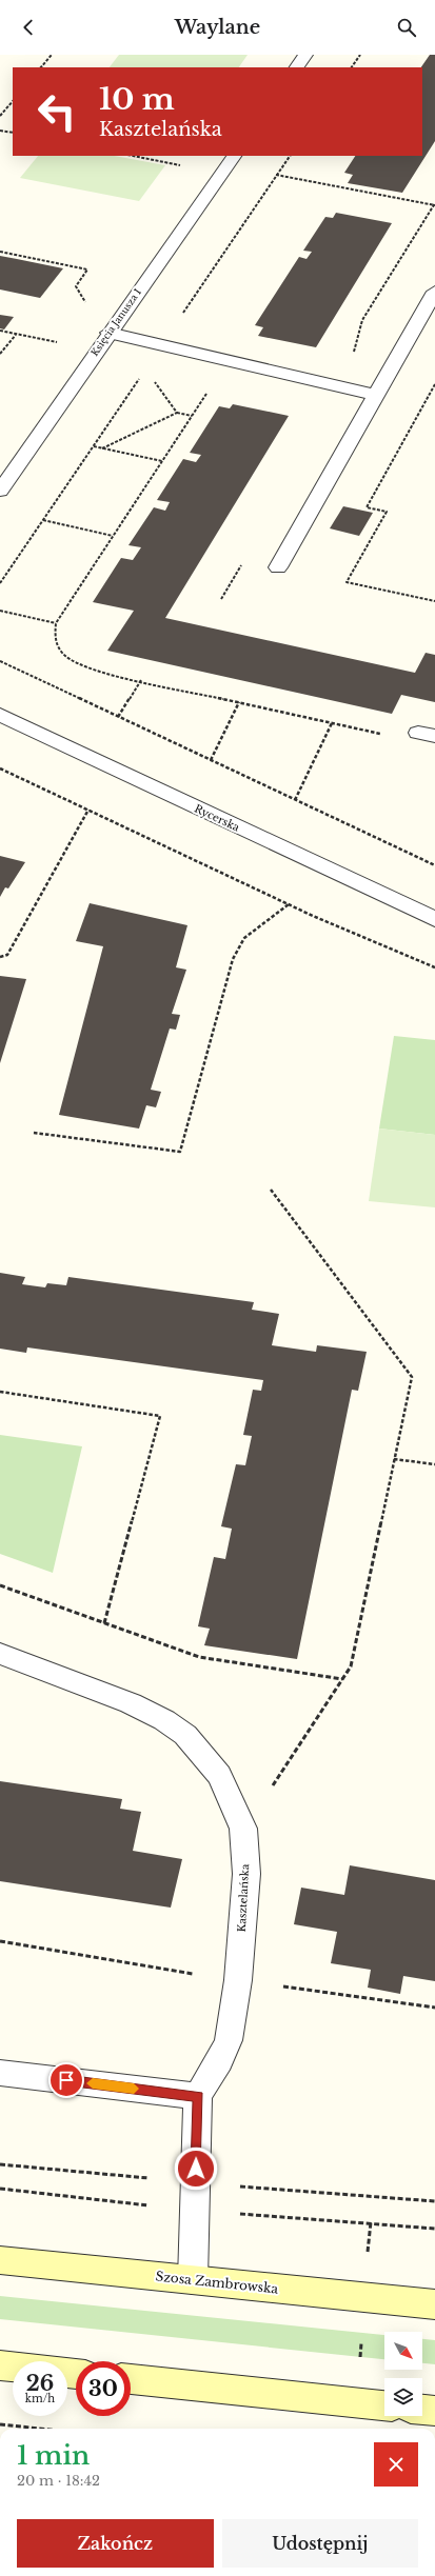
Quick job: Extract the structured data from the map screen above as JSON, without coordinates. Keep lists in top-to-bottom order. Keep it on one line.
{"streets":{"main road":["Szosa Zambrowska"],"street":["Księcia Janusza I","Rycerska","Kasztelańska"]},"north":"bottom right","page":{"header":"Waylane","turn":["10 m","Kasztelańska"],"speed":"26 km/h","limit":"30","heading":["1 min","20 m · 18:42"],"buttons":["Zakończ","Udostępnij"]}}
